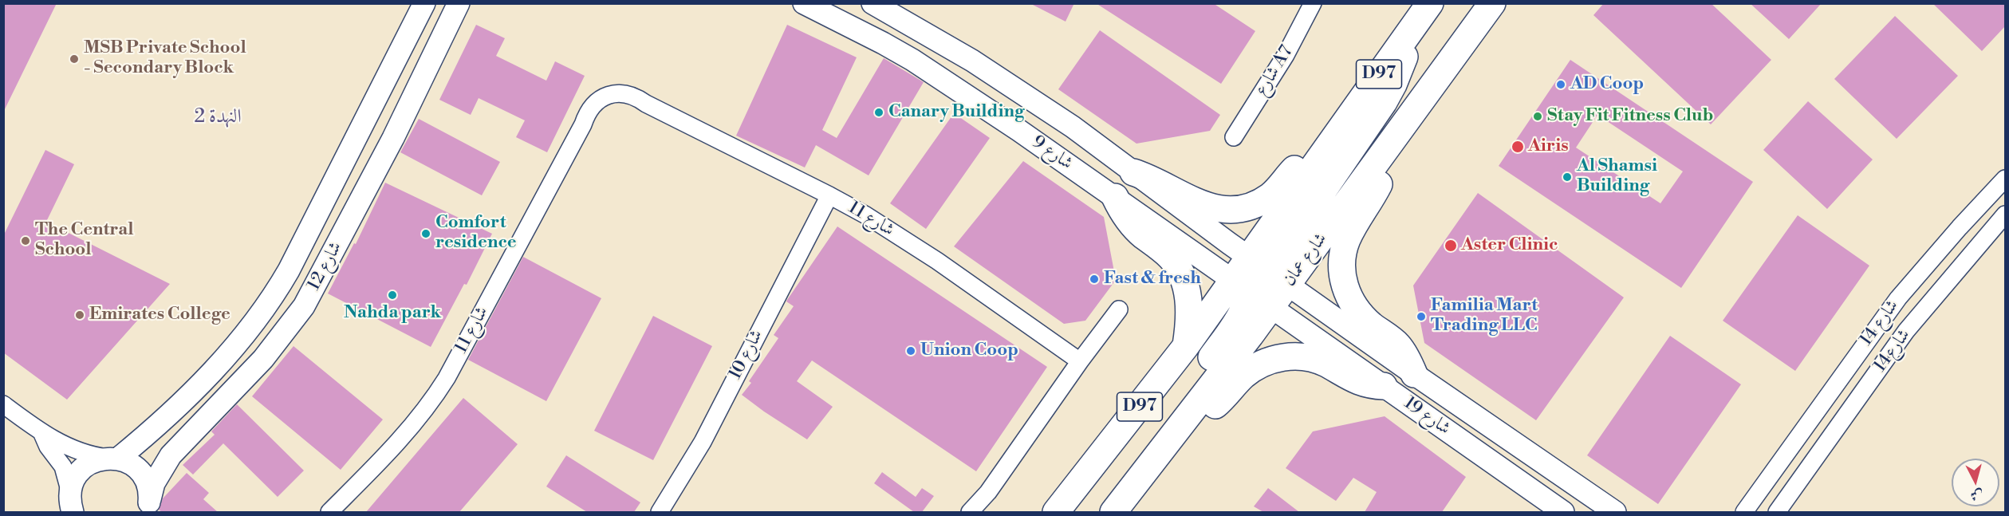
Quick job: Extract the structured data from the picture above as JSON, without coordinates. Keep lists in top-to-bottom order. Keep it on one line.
{"streets":{"main road":["D97","شارع عمان"],"street":["شارع A7","شارع 9","شارع 11","شارع 12","شارع 14","شارع14","شارع 10","شارع 19"]},"crossings":[["D97","شارع 9"],["D97","شارع عمان"],["D97","شارع 19"],["شارع 9","شارع عمان"],["شارع 9","شارع 19"],["شارع 11","شارع 10"],["شارع عمان","شارع 19"]],"districts":["النهدة 2"],"places":["MSB Private School - Secondary Block","AD Coop","Canary Building","Stay Fit Fitness Club","Airis","Al Shamsi Building","Comfort residence","The Central School","Aster Clinic","Fast & fresh","Nahda park","Emirates College","Familia Mart Trading LLC","Union Coop"],"north":"bottom"}
